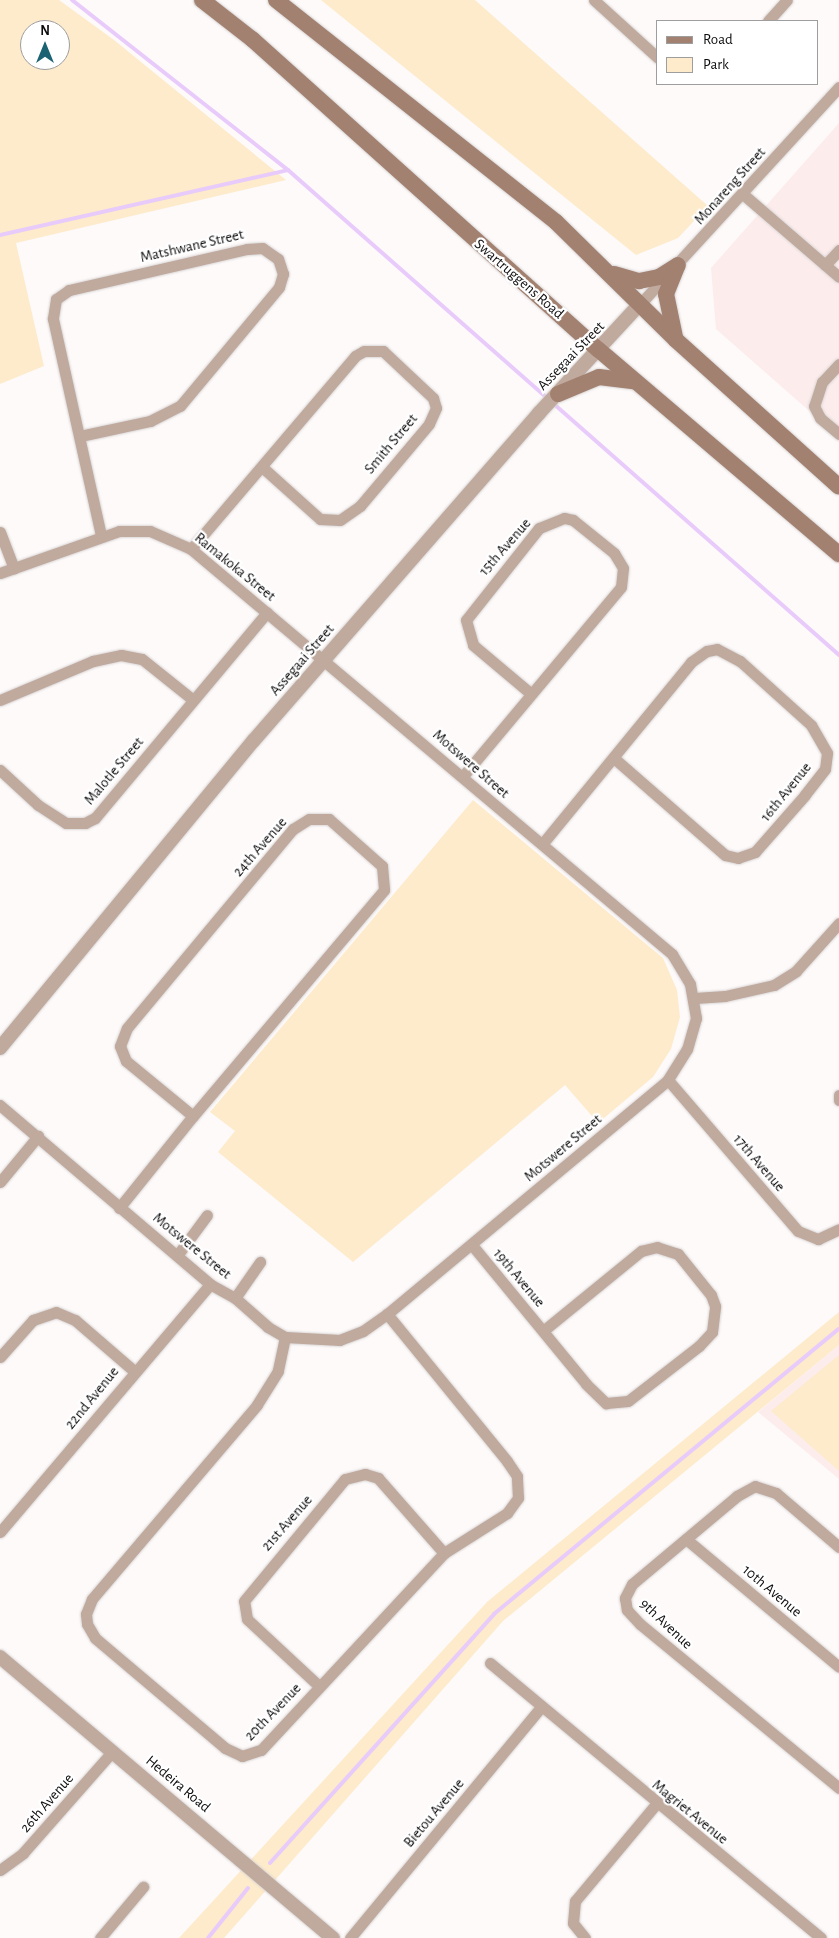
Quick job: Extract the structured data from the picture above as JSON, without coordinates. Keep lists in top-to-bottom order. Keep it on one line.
{"streets":{"main road":["Swartruggens Road"],"street":["Monareng Street","Matshwane Street","Assegaai Street","Smith Street","15th Avenue","Ramakoka Street","Motswere Street","Malotle Street","16th Avenue","24th Avenue","17th Avenue","19th Avenue","22nd Avenue","21st Avenue","10th Avenue","9th Avenue","20th Avenue","Hedeira Road","26th Avenue","Magriet Avenue","Bietou Avenue"]},"crossings":[["Monareng Street","Assegaai Street"],["Matshwane Street","Ramakoka Street"],["Swartruggens Road","Assegaai Street"],["Assegaai Street","Ramakoka Street"],["Assegaai Street","Motswere Street"],["Smith Street","Ramakoka Street"],["15th Avenue","Motswere Street"],["Ramakoka Street","Motswere Street"],["Ramakoka Street","Malotle Street"],["Motswere Street","16th Avenue"],["Motswere Street","24th Avenue"],["Motswere Street","17th Avenue"],["Motswere Street","19th Avenue"],["Motswere Street","22nd Avenue"],["Motswere Street","20th Avenue"],["21st Avenue","20th Avenue"],["10th Avenue","9th Avenue"],["Hedeira Road","26th Avenue"],["Magriet Avenue","Bietou Avenue"]],"legend":["Road","Park"],"north":"top"}
